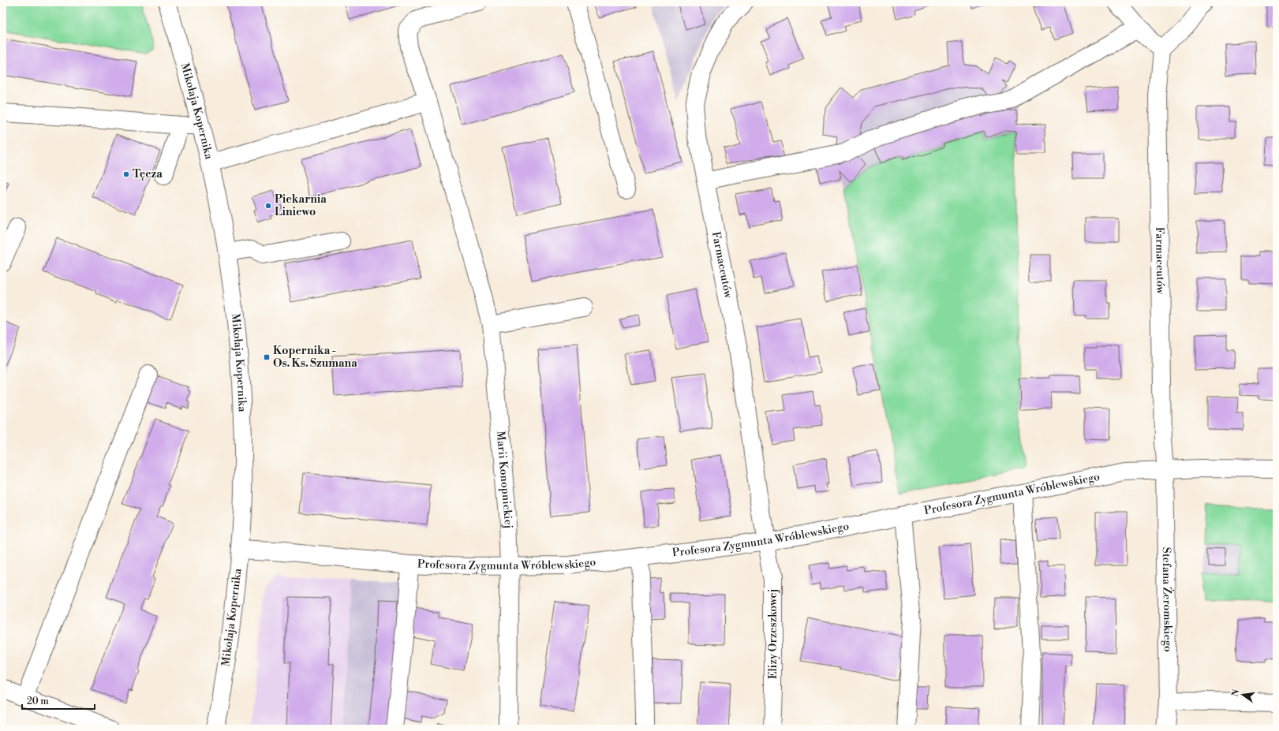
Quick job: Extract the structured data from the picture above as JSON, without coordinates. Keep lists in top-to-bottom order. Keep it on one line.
{"streets":{"street":["Mikołaja Kopernika","Farmaceutów","Marii Konopnickiej","Profesora Zygmunta Wróblewskiego","Stefana Żeromskiego","Elizy Orzeszkowej"]},"crossings":[["Mikołaja Kopernika","Profesora Zygmunta Wróblewskiego"],["Farmaceutów","Profesora Zygmunta Wróblewskiego"],["Farmaceutów","Stefana Żeromskiego"],["Farmaceutów","Elizy Orzeszkowej"],["Marii Konopnickiej","Profesora Zygmunta Wróblewskiego"],["Profesora Zygmunta Wróblewskiego","Stefana Żeromskiego"],["Profesora Zygmunta Wróblewskiego","Elizy Orzeszkowej"]],"places":{"other":["Tęcza","Piekarnia Liniewo"],"transit":["Kopernika - Os. Ks. Szumana"]},"scale_bar":"20 m","north":"left"}
